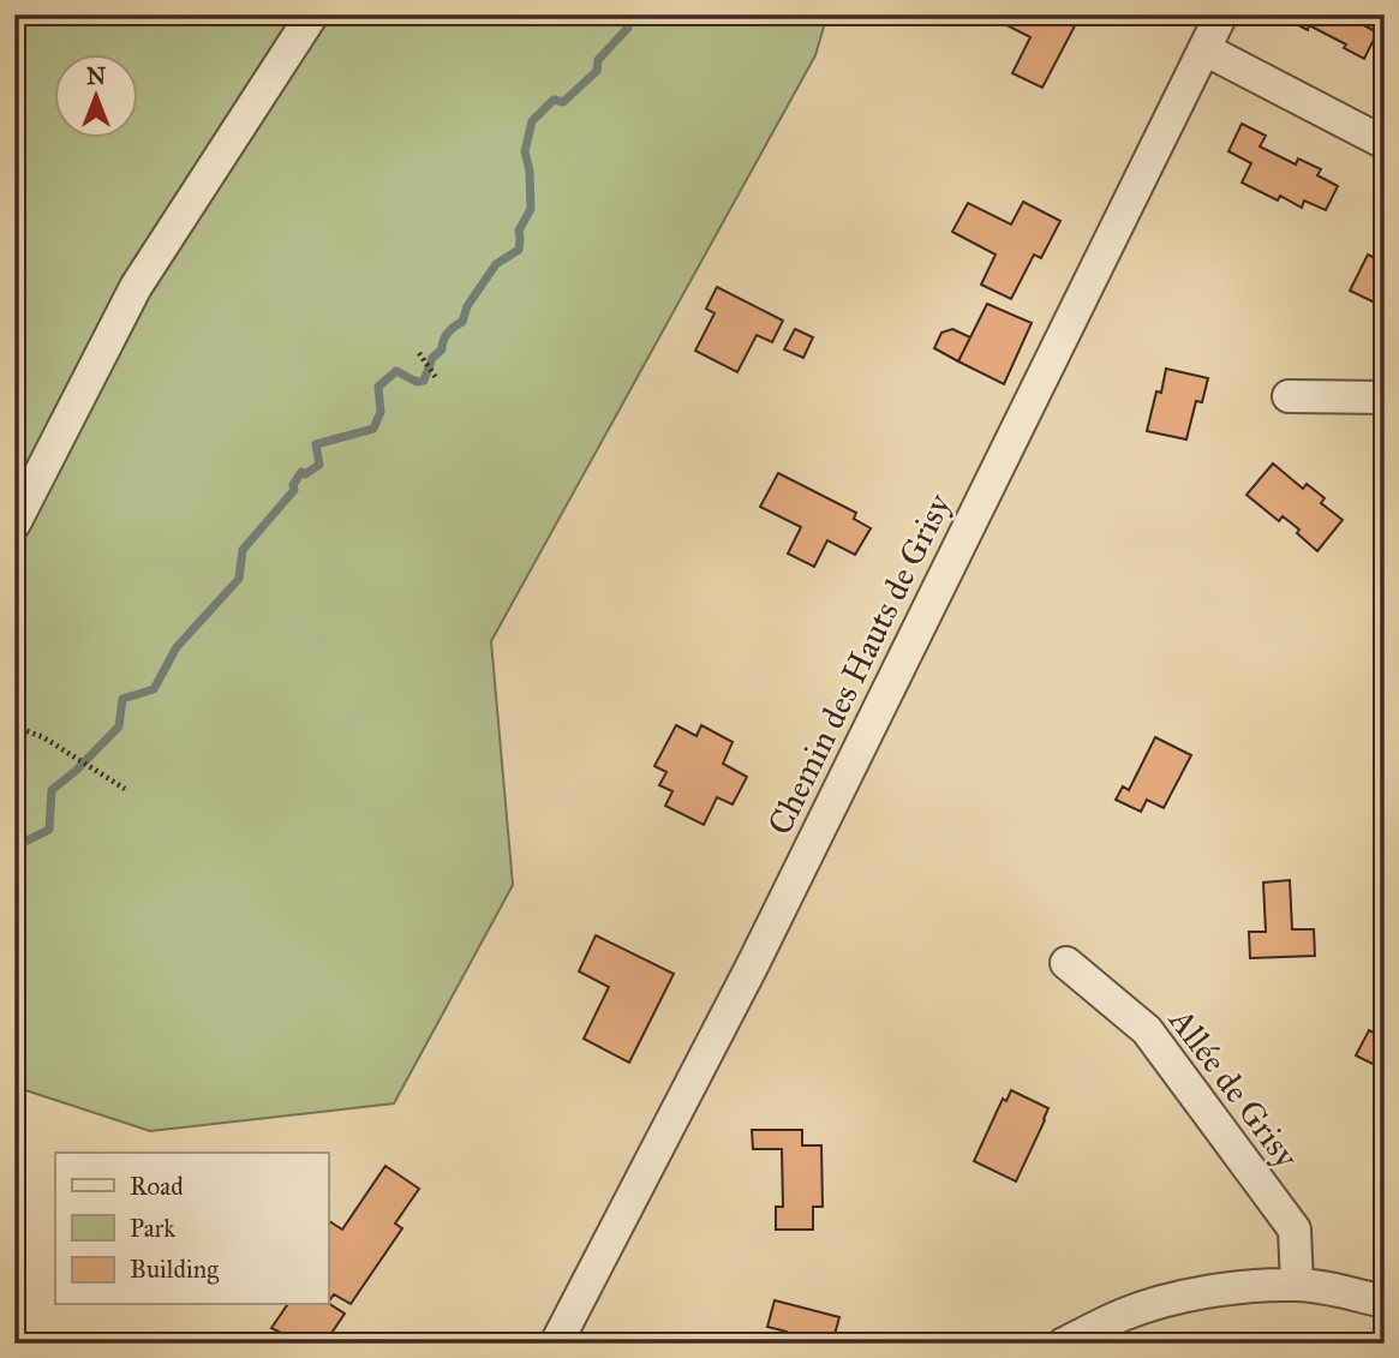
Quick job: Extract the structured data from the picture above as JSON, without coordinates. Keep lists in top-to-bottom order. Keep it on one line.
{"streets":{"street":["Chemin des Hauts de Grisy","Allée de Grisy"]},"legend":["Road","Park","Building"],"north":"top"}
